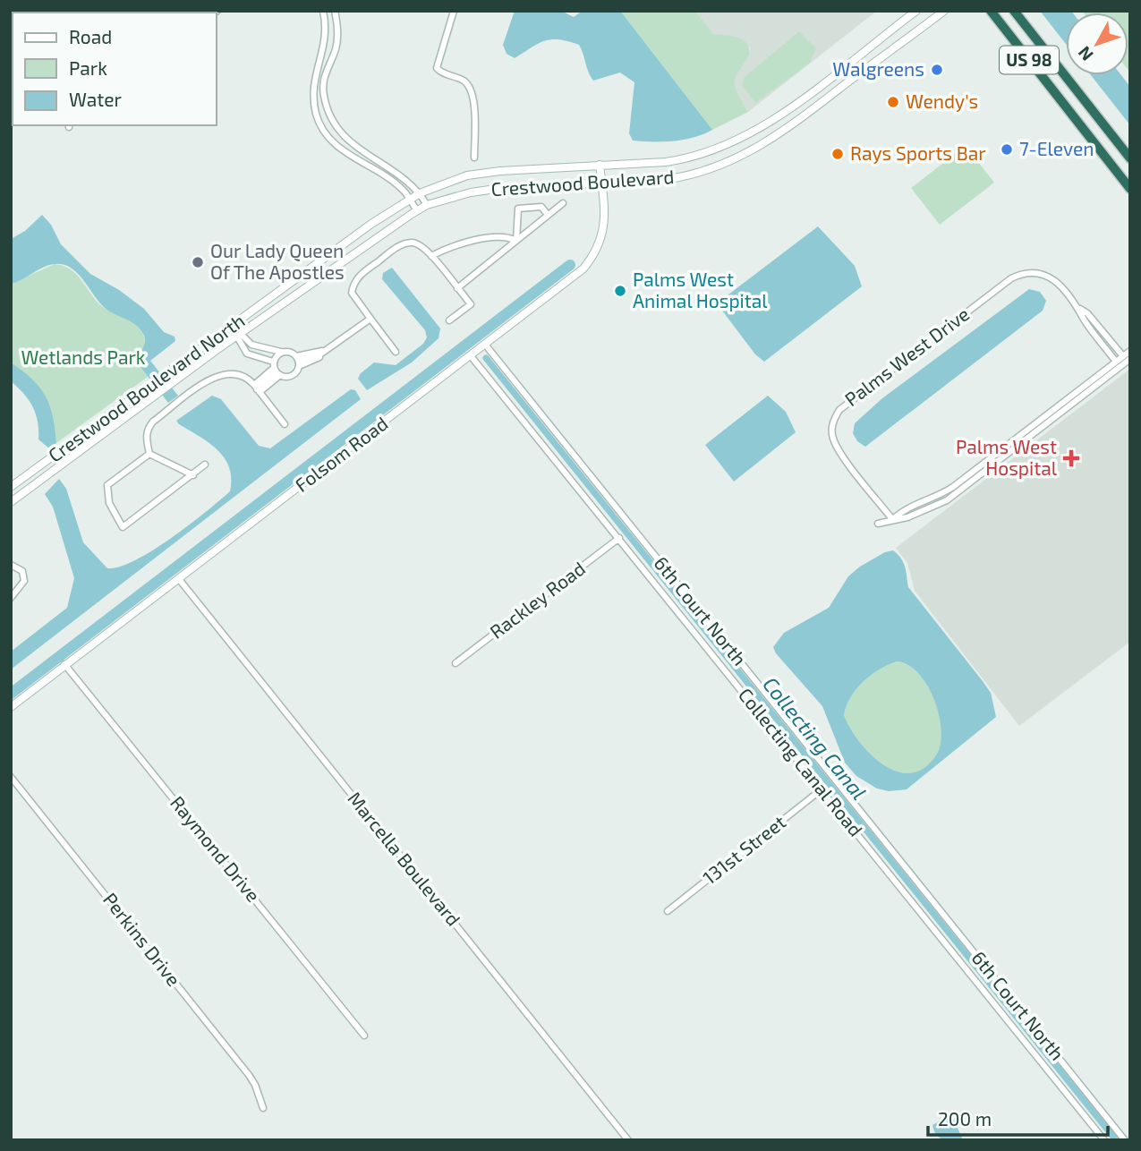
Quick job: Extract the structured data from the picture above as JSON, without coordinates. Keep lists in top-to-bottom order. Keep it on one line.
{"streets":{"highway":["US 98"],"main road":["Crestwood Boulevard","Crestwood Boulevard North","Folsom Road"],"street":["Palms West Drive","Rackley Road","6th Court North","Collecting Canal Road","Raymond Drive","131st Street","Marcella Boulevard","Perkins Drive"]},"crossings":[["Crestwood Boulevard","Crestwood Boulevard North"],["Crestwood Boulevard","Folsom Road"],["Folsom Road","6th Court North"],["Folsom Road","Collecting Canal Road"],["Folsom Road","Raymond Drive"],["Folsom Road","Marcella Boulevard"],["Rackley Road","Collecting Canal Road"],["Collecting Canal Road","131st Street"]],"water":["Collecting Canal"],"parks":["Wetlands Park"],"places":{"other":["Walgreens","Wendy's","7-Eleven","Rays Sports Bar","Our Lady Queen Of The Apostles","Palms West Animal Hospital"],"health":["Palms West Hospital"]},"legend":["Road","Park","Water"],"scale_bar":"200 m","north":"bottom left"}
